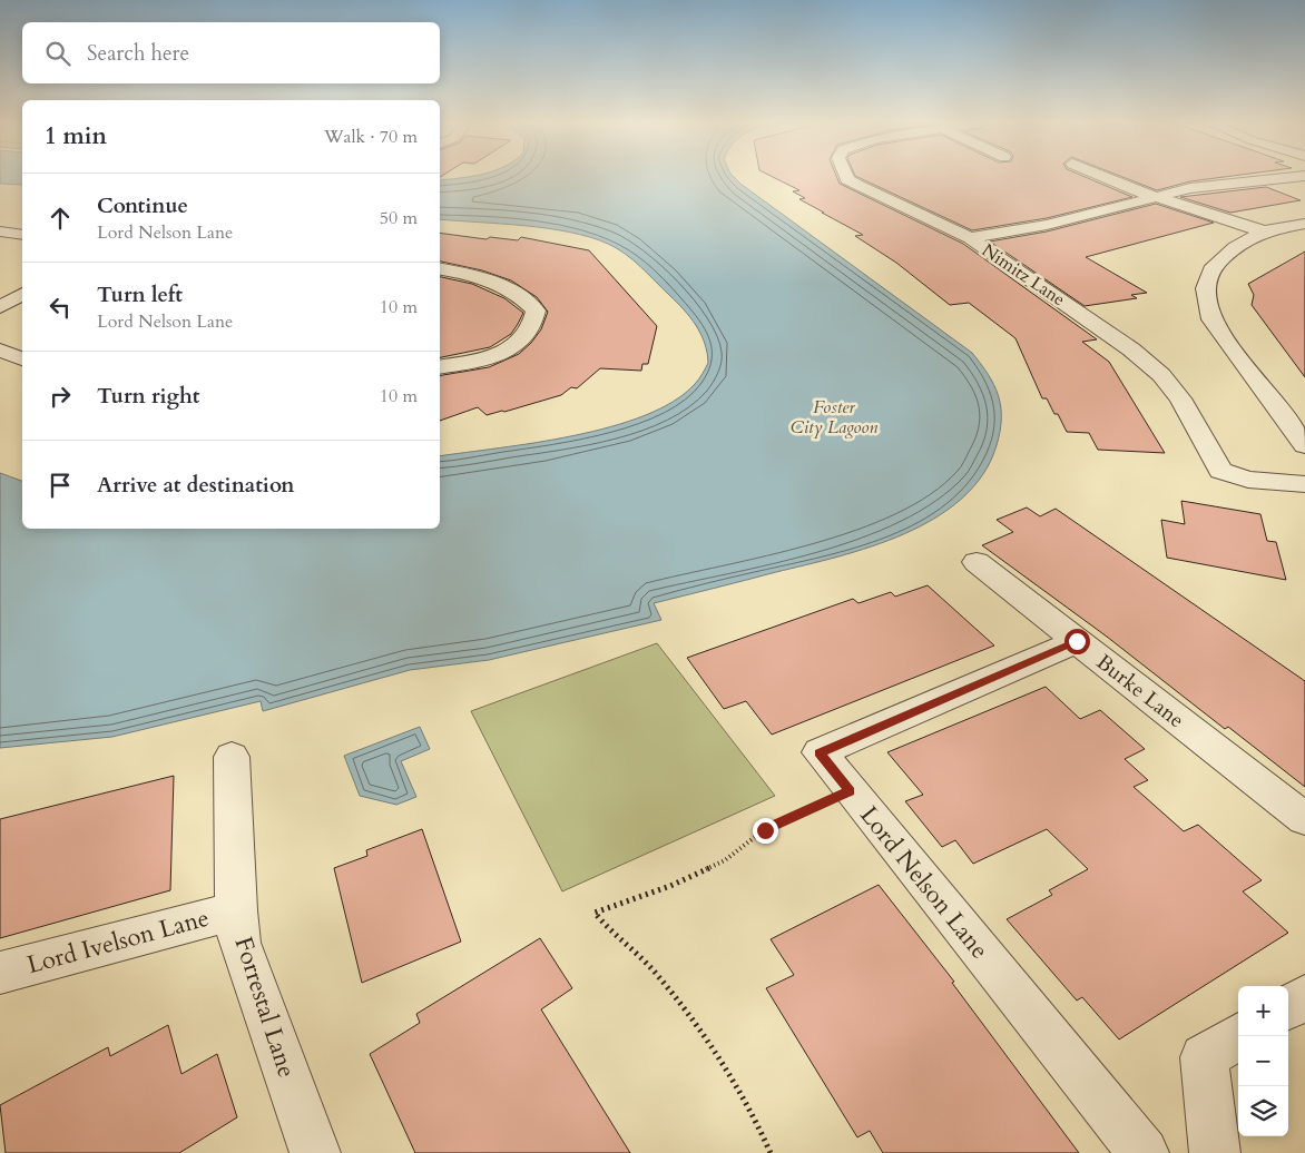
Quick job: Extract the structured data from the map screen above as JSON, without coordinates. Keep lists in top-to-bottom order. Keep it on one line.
{"streets":{"street":["Nimitz Lane","Burke Lane","Lord Nelson Lane","Lord Ivelson Lane","Forrestal Lane"]},"crossings":[["Burke Lane","Lord Nelson Lane"],["Lord Ivelson Lane","Forrestal Lane"]],"water":["Foster City Lagoon"],"page":{"search":"Search here","heading":["1 min","Walk · 70 m"],"list":[["Continue","Lord Nelson Lane","50 m"],["Turn left","Lord Nelson Lane","10 m"],["Turn right","10 m"],"Arrive at destination"],"map_buttons":["+","−"]}}
